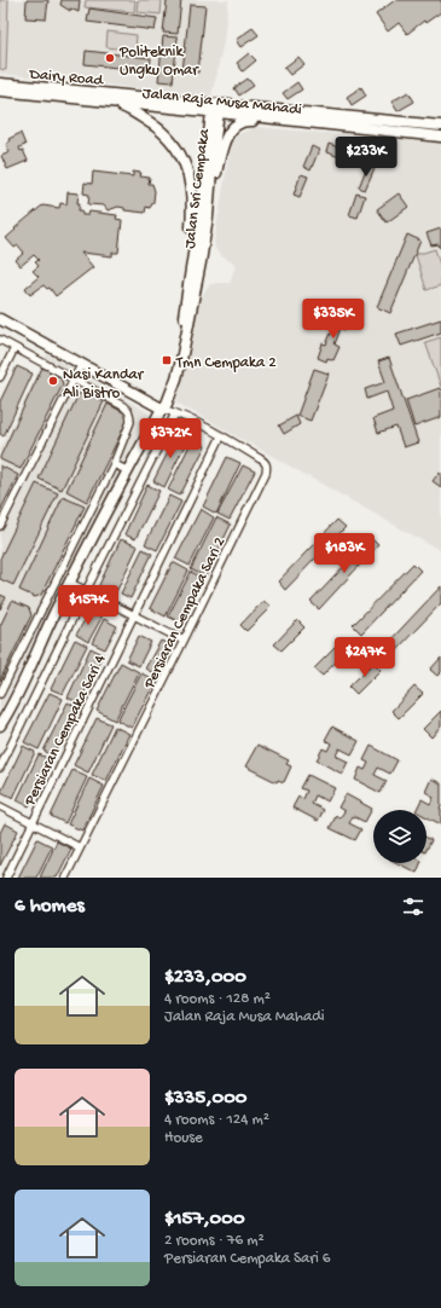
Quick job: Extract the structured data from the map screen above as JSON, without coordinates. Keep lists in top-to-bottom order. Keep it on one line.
{"streets":{"main road":["Dairy Road","Jalan Raja Musa Mahadi","Jalan Sri Cempaka"],"street":["Persiaran Cempaka Sari 2","Persiaran Cempaka Sari 4"]},"crossings":[["Dairy Road","Jalan Raja Musa Mahadi"],["Dairy Road","Jalan Sri Cempaka"],["Jalan Raja Musa Mahadi","Jalan Sri Cempaka"],["Jalan Sri Cempaka","Persiaran Cempaka Sari 2"],["Persiaran Cempaka Sari 2","Persiaran Cempaka Sari 4"]],"places":{"other":["Politeknik Ungku Omar","Nasi Kandar Ali Bistro"],"transit":["Tmn Cempaka 2"]},"page":{"price":["$233K","$335K","$372K","$183K","$157K","$247K"],"heading":"6 homes","list":[{"name":"$233,000","note":"4 rooms · 128 m² · Jalan Raja Musa Mahadi"},{"name":"$335,000","note":"4 rooms · 124 m² · House"},{"name":"$157,000","note":"2 rooms · 76 m² · Persiaran Cempaka Sari 6"}]}}
